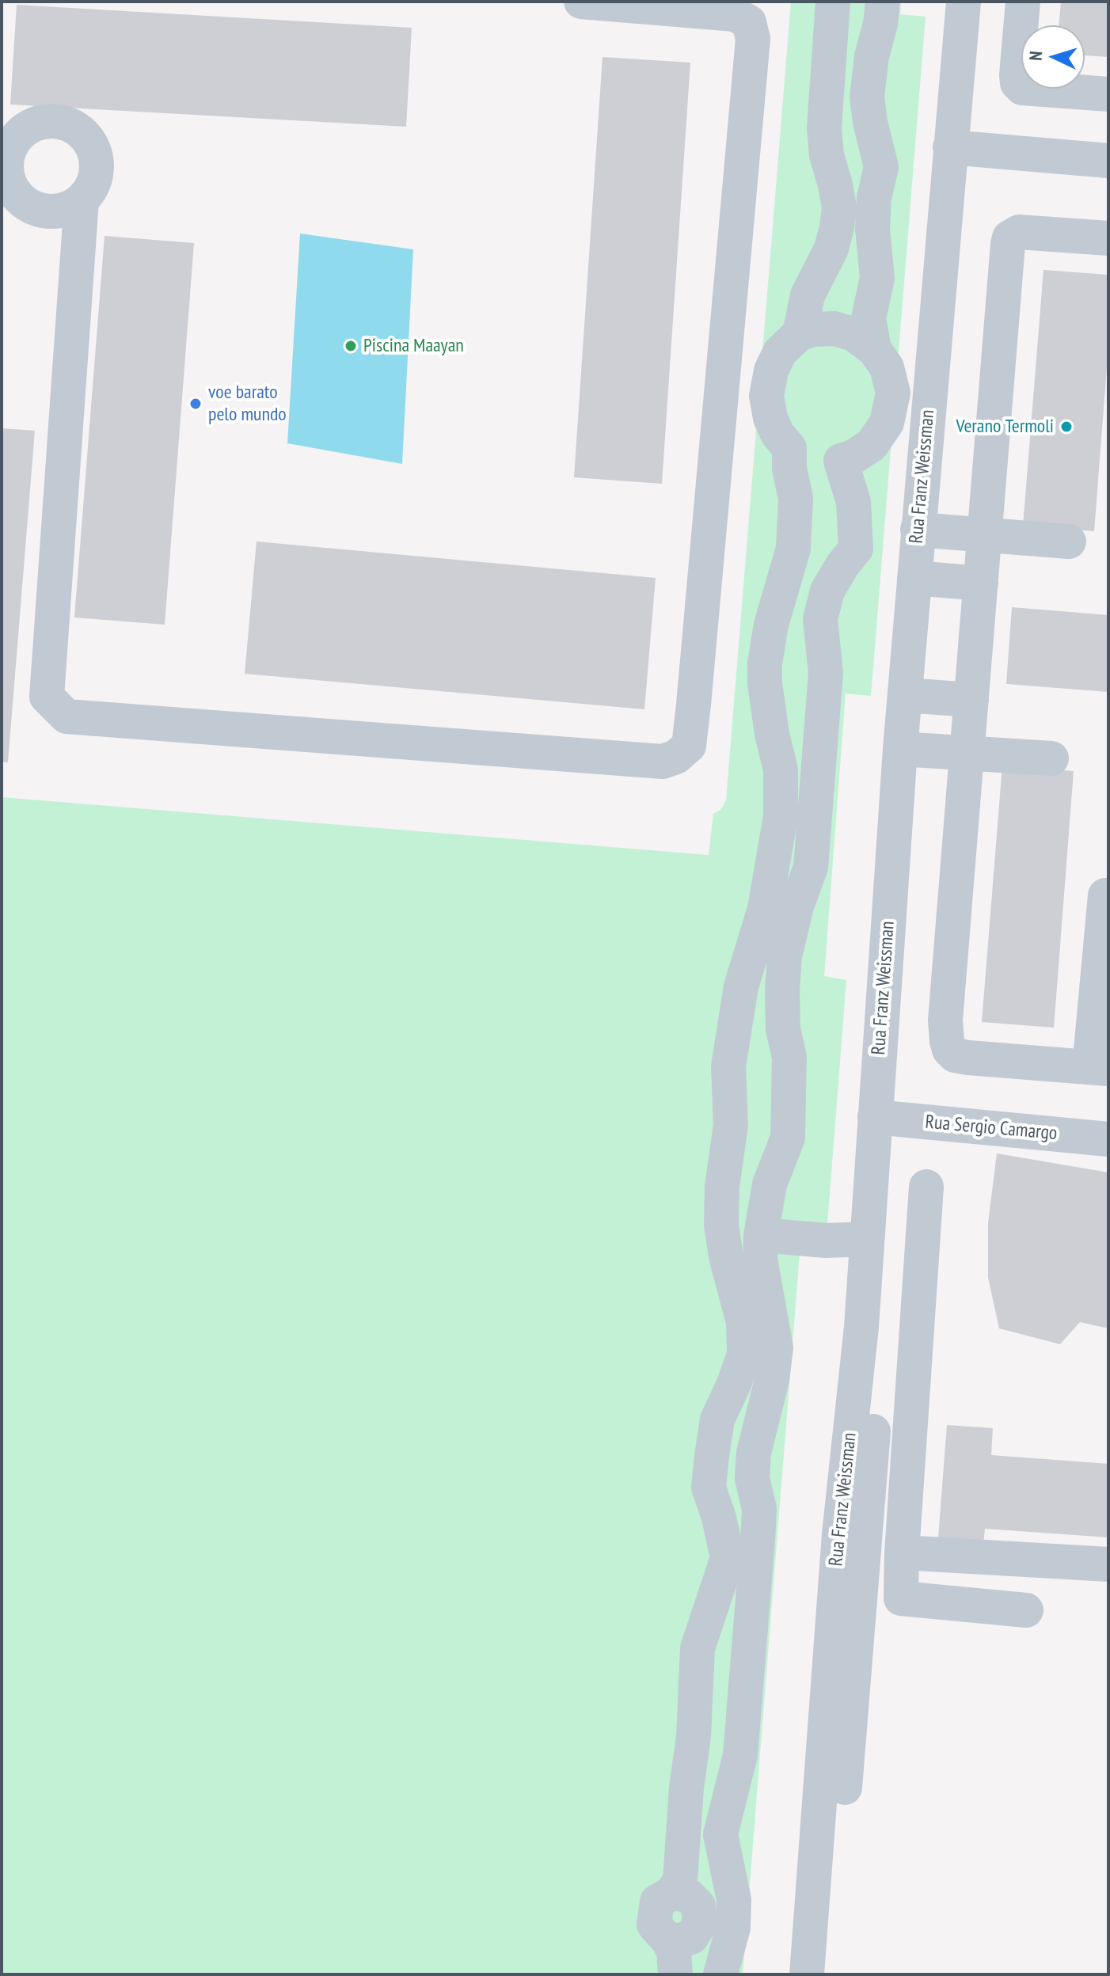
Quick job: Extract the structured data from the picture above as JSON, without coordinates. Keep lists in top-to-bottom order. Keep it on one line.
{"streets":{"street":["Rua Franz Weissman","Rua Sergio Camargo"]},"crossings":[["Rua Franz Weissman","Rua Sergio Camargo"]],"places":["Piscina Maayan","voe barato pelo mundo","Verano Termoli"],"north":"left"}
